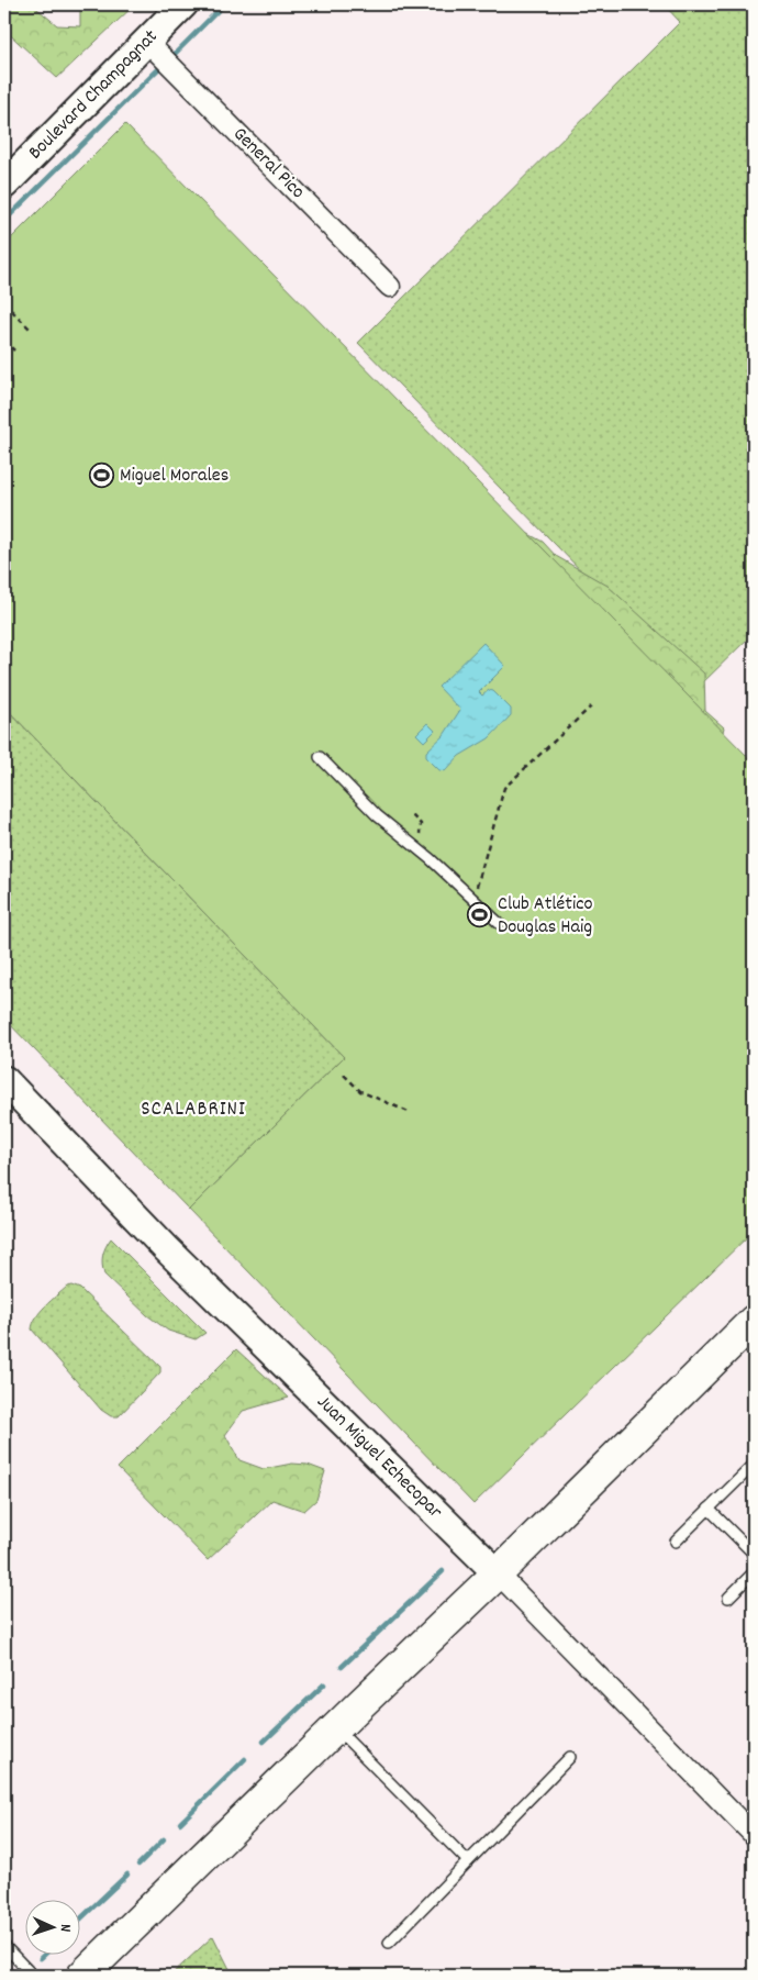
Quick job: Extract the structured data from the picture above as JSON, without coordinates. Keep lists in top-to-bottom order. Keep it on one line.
{"streets":{"street":["Boulevard Champagnat","General Pico","Juan Miguel Echecopar"]},"crossings":[["Boulevard Champagnat","General Pico"]],"districts":["SCALABRINI"],"places":{"sports":["Miguel Morales","Club Atlético Douglas Haig"]},"north":"right"}
